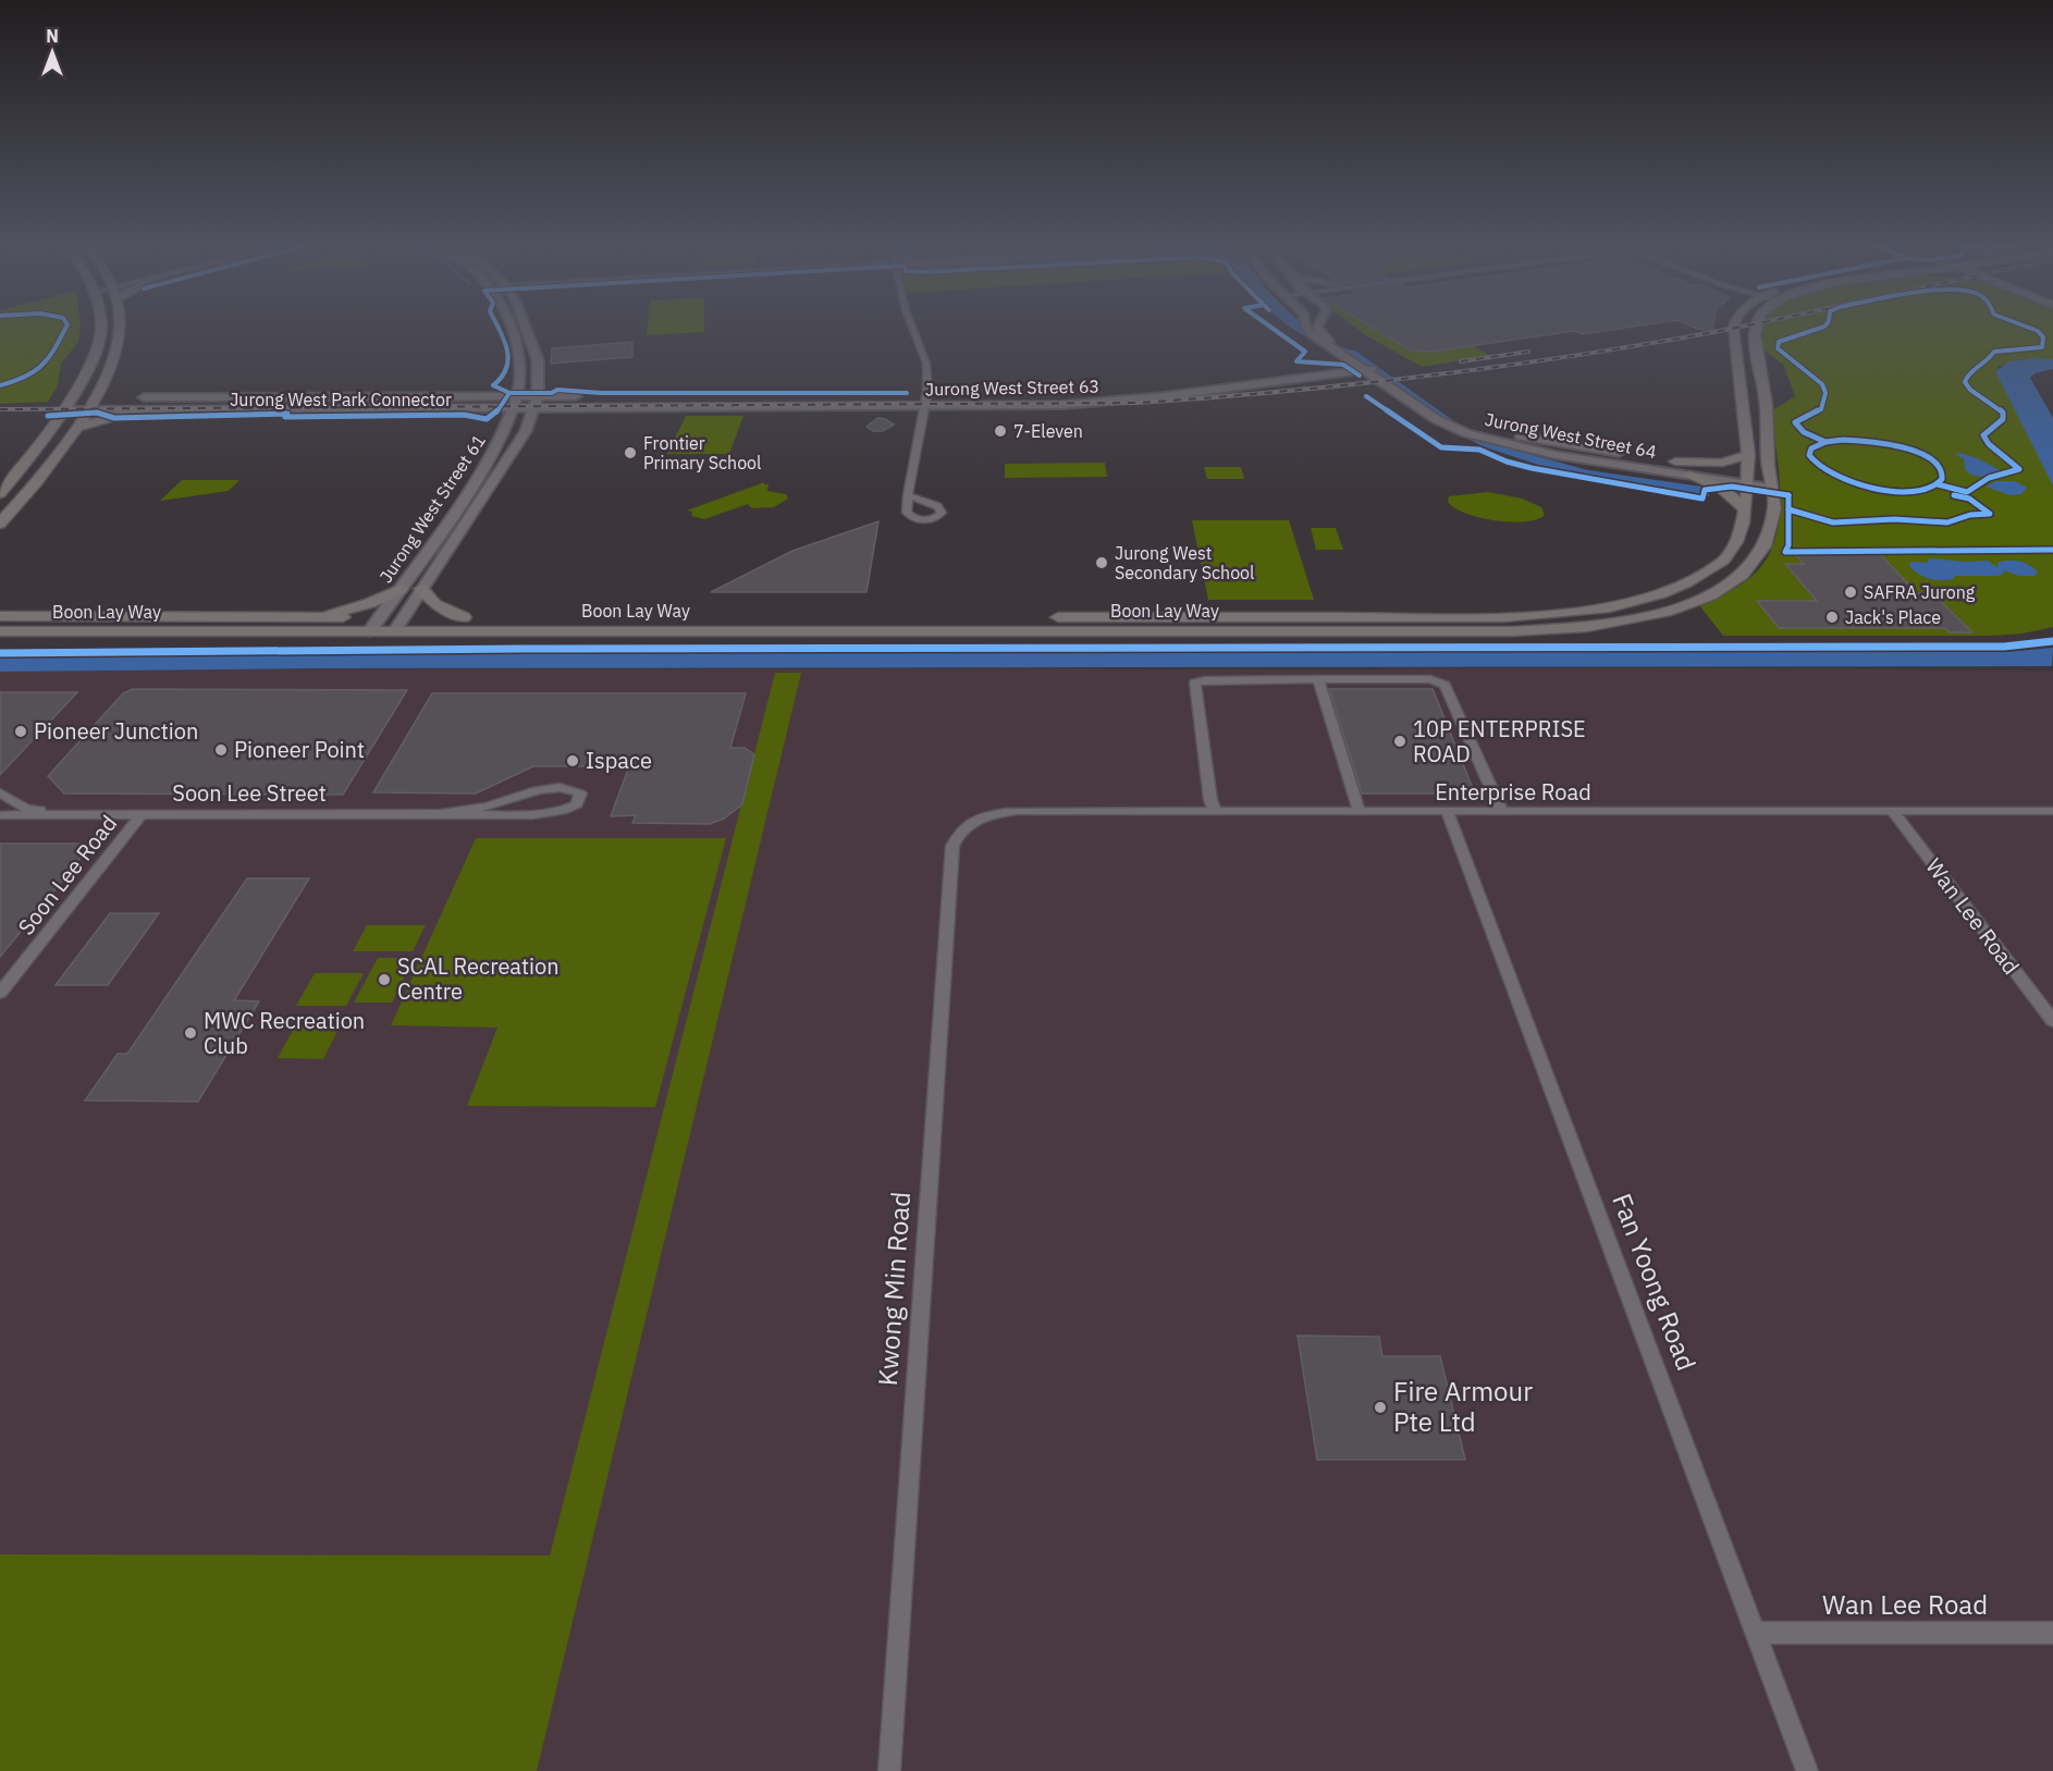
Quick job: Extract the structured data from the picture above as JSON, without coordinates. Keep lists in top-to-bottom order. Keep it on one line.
{"streets":{"main road":["Boon Lay Way"],"street":["Jurong West Street 63","Jurong West Street 64","Jurong West Street 61","Enterprise Road","Soon Lee Street","Soon Lee Road","Wan Lee Road","Fan Yoong Road","Kwong Min Road"],"cycle path":["Jurong West Park Connector"]},"crossings":[["Jurong West Street 63","Jurong West Street 64"],["Jurong West Street 63","Jurong West Street 61"],["Jurong West Street 64","Boon Lay Way"],["Jurong West Street 61","Boon Lay Way"],["Enterprise Road","Wan Lee Road"],["Enterprise Road","Fan Yoong Road"],["Enterprise Road","Kwong Min Road"],["Soon Lee Street","Soon Lee Road"],["Wan Lee Road","Fan Yoong Road"]],"places":["7-Eleven","Frontier Primary School","Jurong West Secondary School","SAFRA Jurong","Jack's Place","Pioneer Junction","10P ENTERPRISE ROAD","Pioneer Point","Ispace","SCAL Recreation Centre","MWC Recreation Club","Fire Armour Pte Ltd"],"north":"top"}
